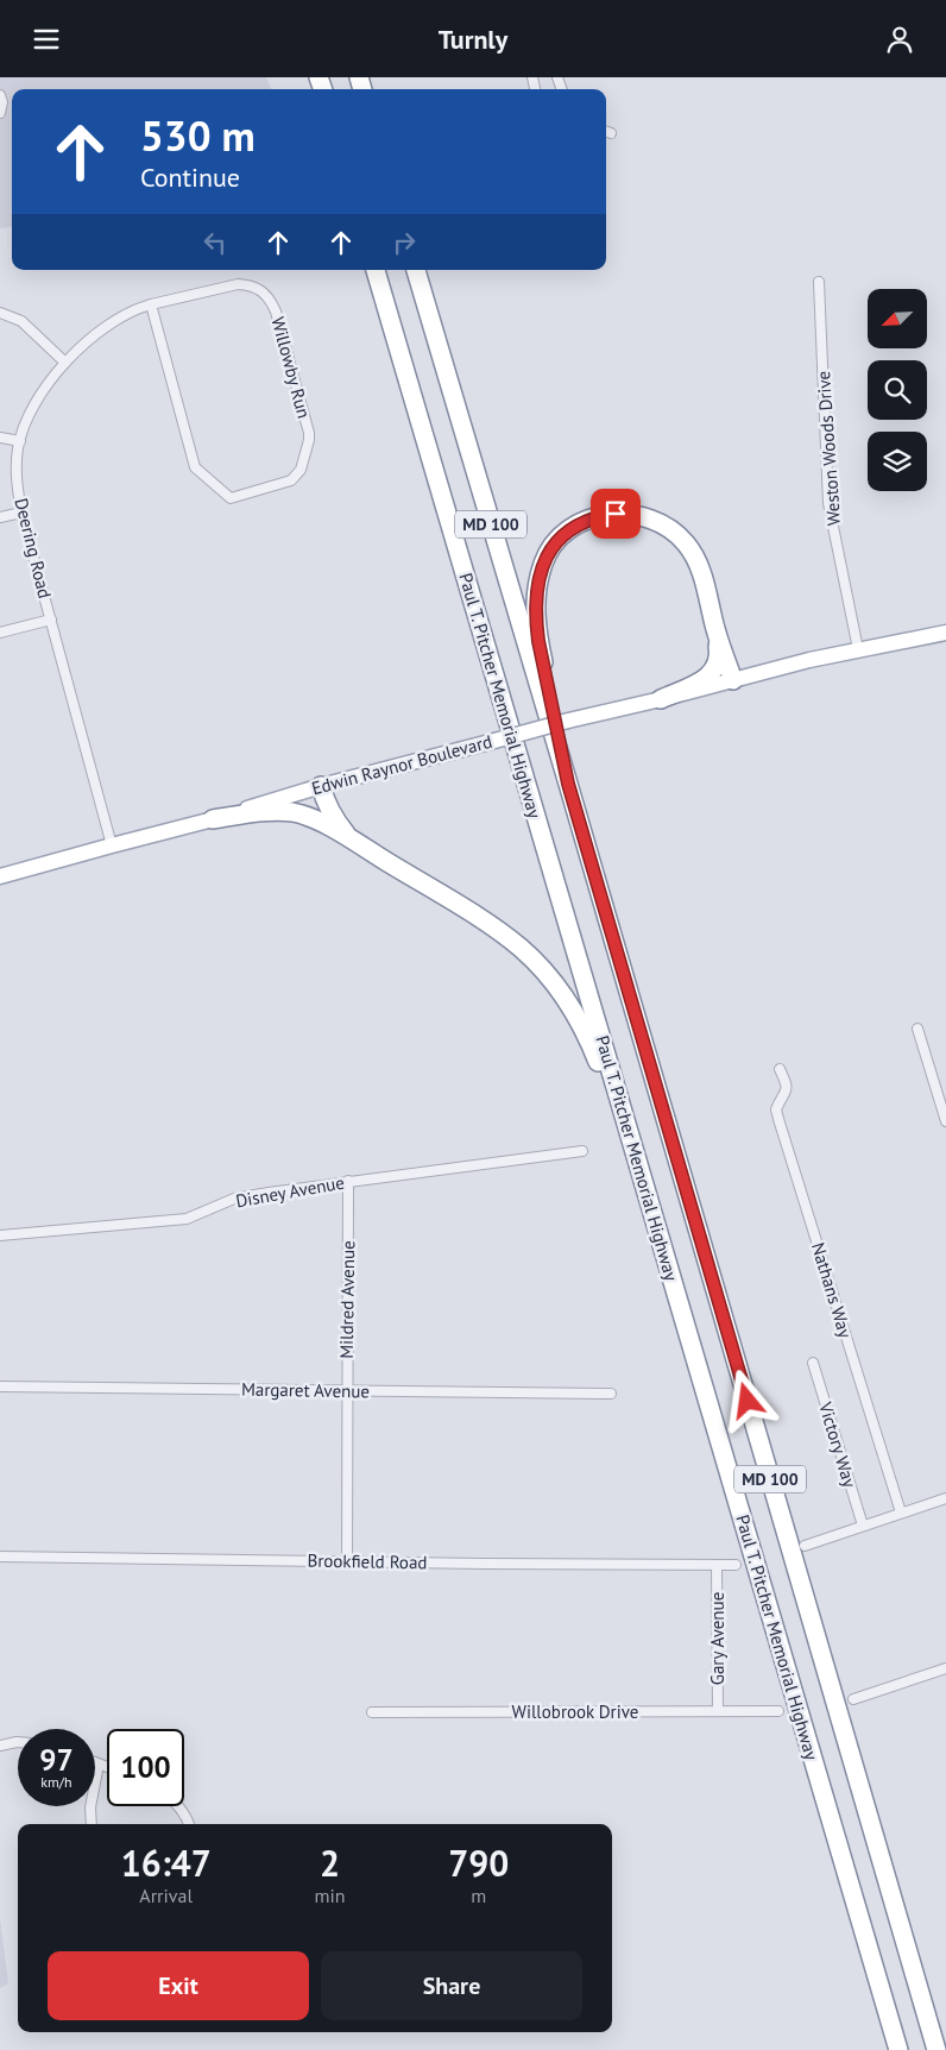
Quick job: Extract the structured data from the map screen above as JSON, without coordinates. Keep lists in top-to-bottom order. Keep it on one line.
{"streets":{"highway":["MD 100","Paul T. Pitcher Memorial Highway"],"main road":["Edwin Raynor Boulevard"],"street":["Willowby Run","Weston Woods Drive","Deering Road","Disney Avenue","Nathans Way","Mildred Avenue","Margaret Avenue","Victory Way","Brookfield Road","Gary Avenue","Willobrook Drive"]},"crossings":[["Willowby Run","Deering Road"],["Weston Woods Drive","Edwin Raynor Boulevard"],["Deering Road","Edwin Raynor Boulevard"],["Disney Avenue","Mildred Avenue"],["Mildred Avenue","Margaret Avenue"],["Mildred Avenue","Brookfield Road"],["Brookfield Road","Gary Avenue"],["Gary Avenue","Willobrook Drive"]],"north":"bottom left","page":{"header":"Turnly","turn":["530 m","Continue"],"speed":"97 km/h","limit":"100","eta":["16:47","Arrival","2","min","790","m"],"buttons":["Exit","Share"]}}
